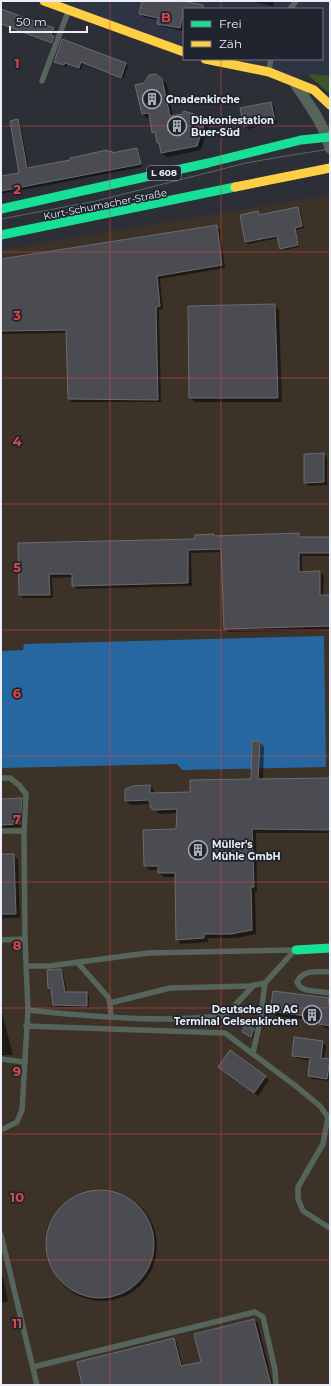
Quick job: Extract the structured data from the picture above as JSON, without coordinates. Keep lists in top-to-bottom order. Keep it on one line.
{"streets":{"main road":["L 608","Kurt-Schumacher-Straße"]},"places":{"building":["Gnadenkirche","Diakoniestation Buer-Süd","Müller's Mühle GmbH","Deutsche BP AG Terminal Gelsenkirchen"]},"legend":["Frei","Zäh"],"scale_bar":"50 m","grid":{"columns":["B"],"rows":["1","2","3","4","5","6","7","8","9","10","11"]}}
